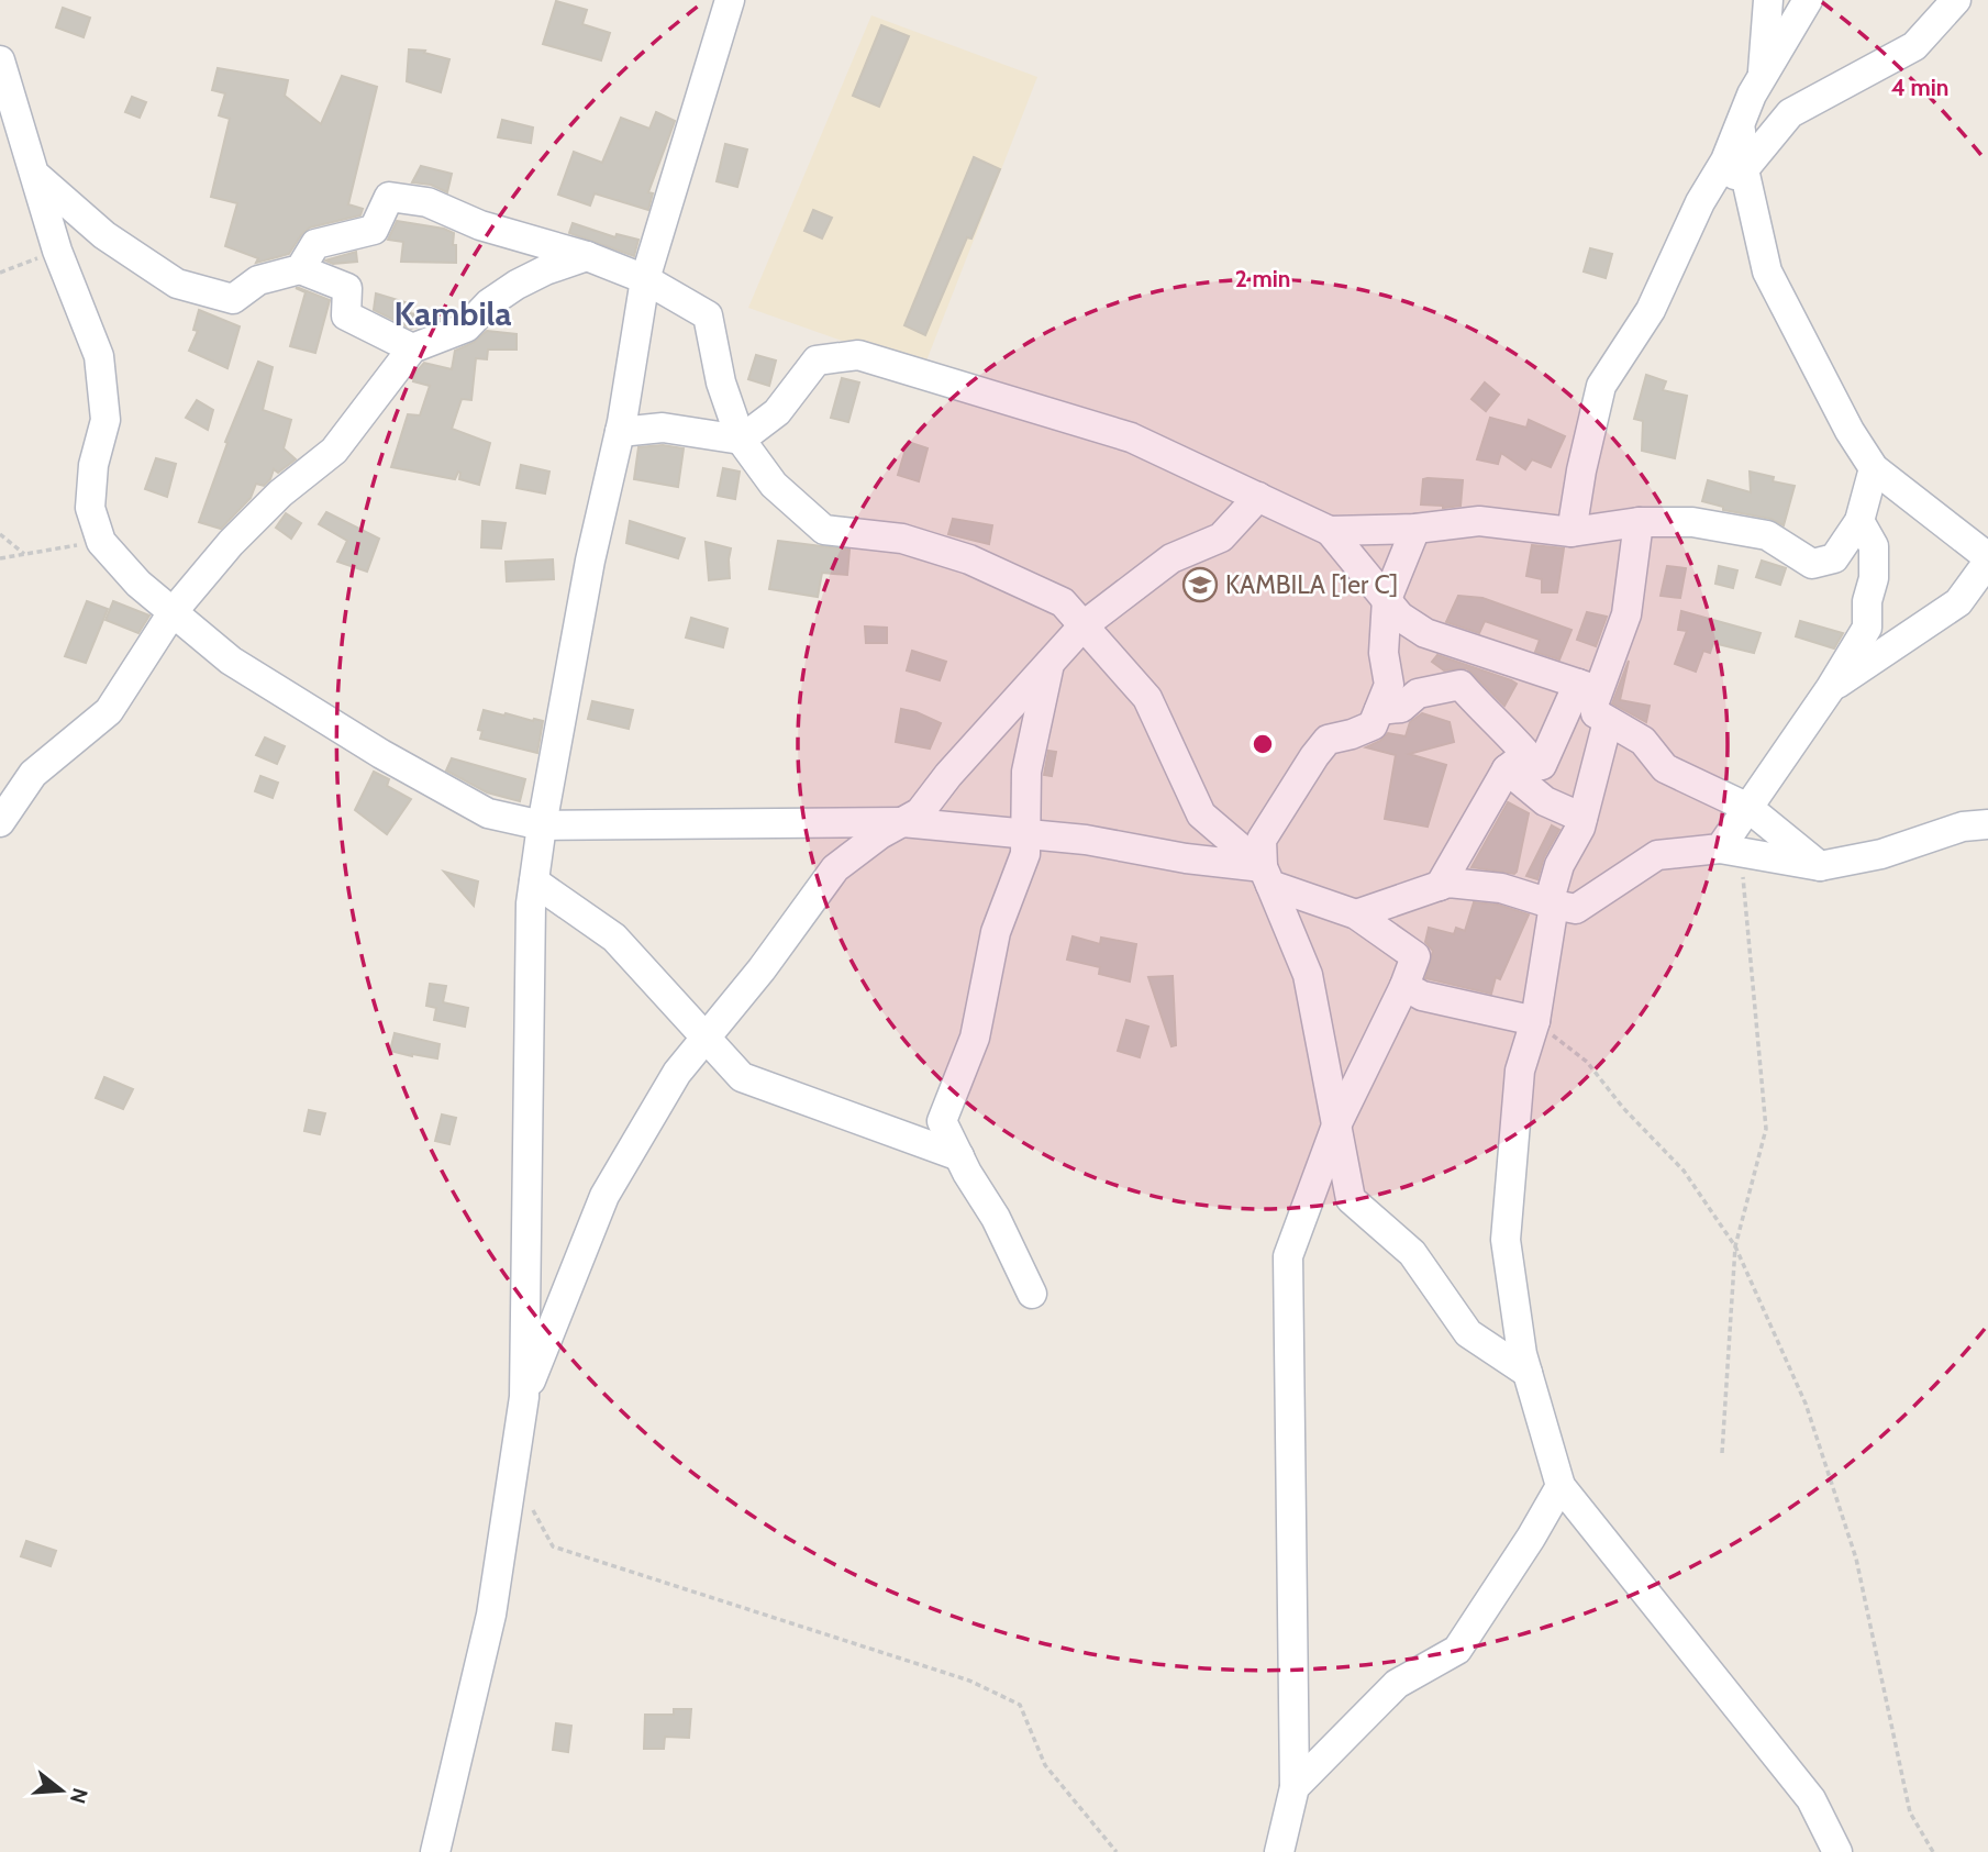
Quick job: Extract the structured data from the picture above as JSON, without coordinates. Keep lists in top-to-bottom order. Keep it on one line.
{"districts":["Kambila"],"places":{"school or university":["KAMBILA [1er C]"]},"north":"right","rings":["4 min","2 min"]}
